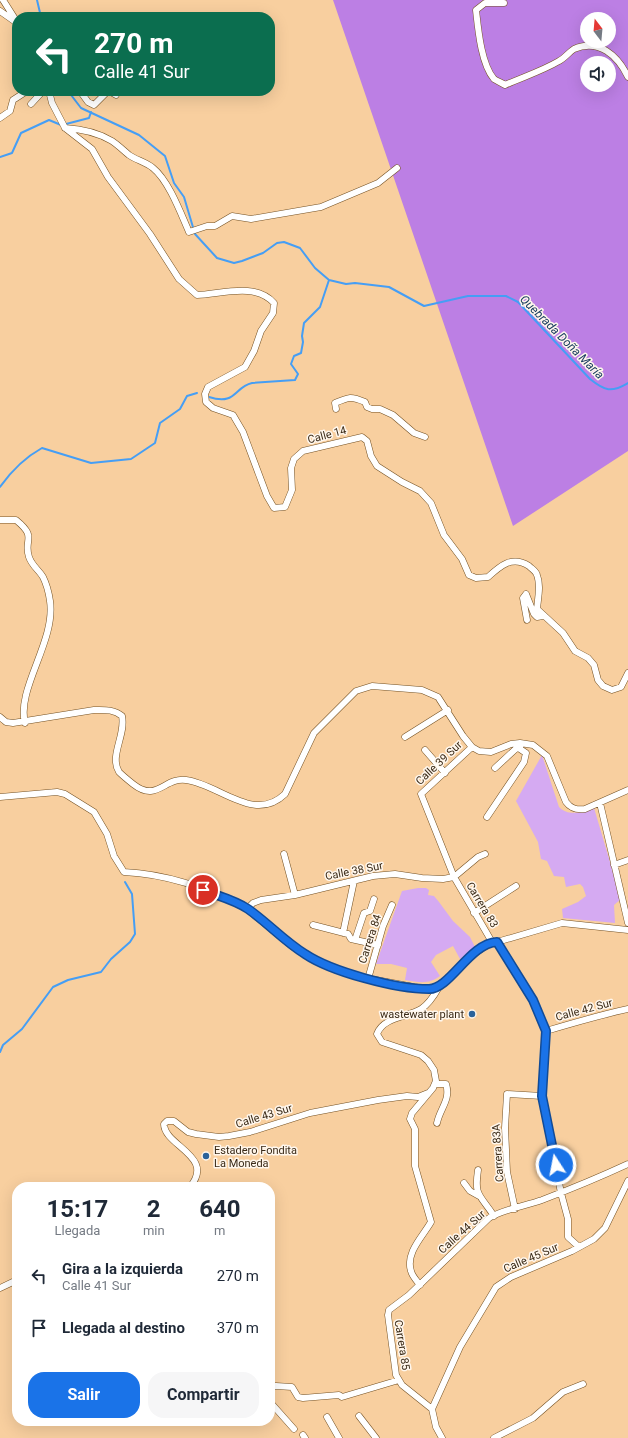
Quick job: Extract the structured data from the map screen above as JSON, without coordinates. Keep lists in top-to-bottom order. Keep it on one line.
{"streets":{"street":["Calle 14","Calle 39 Sur","Calle 38 Sur","Carrera 83","Carrera 84","Calle 42 Sur","Calle 43 Sur","Carrera 83A","Calle 44 Sur","Calle 45 Sur","Carrera 85"]},"crossings":[["Calle 39 Sur","Carrera 83"],["Calle 38 Sur","Carrera 83"],["Carrera 83","Calle 42 Sur"],["Carrera 83","Carrera 83A"],["Carrera 83","Calle 44 Sur"],["Carrera 83","Calle 45 Sur"],["Carrera 83A","Calle 44 Sur"],["Calle 44 Sur","Carrera 85"],["Calle 45 Sur","Carrera 85"]],"water":["Quebrada Doña María"],"places":["wastewater plant","Estadero Fondita La Moneda"],"north":"top","page":{"turn":["270 m","Calle 41 Sur"],"eta":["15:17","Llegada","2","min","640","m"],"list":[{"name":"Gira a la izquierda","note":"Calle 41 Sur","value":"270 m"},{"name":"Llegada al destino","value":"370 m"}],"buttons":["Salir","Compartir"]}}
